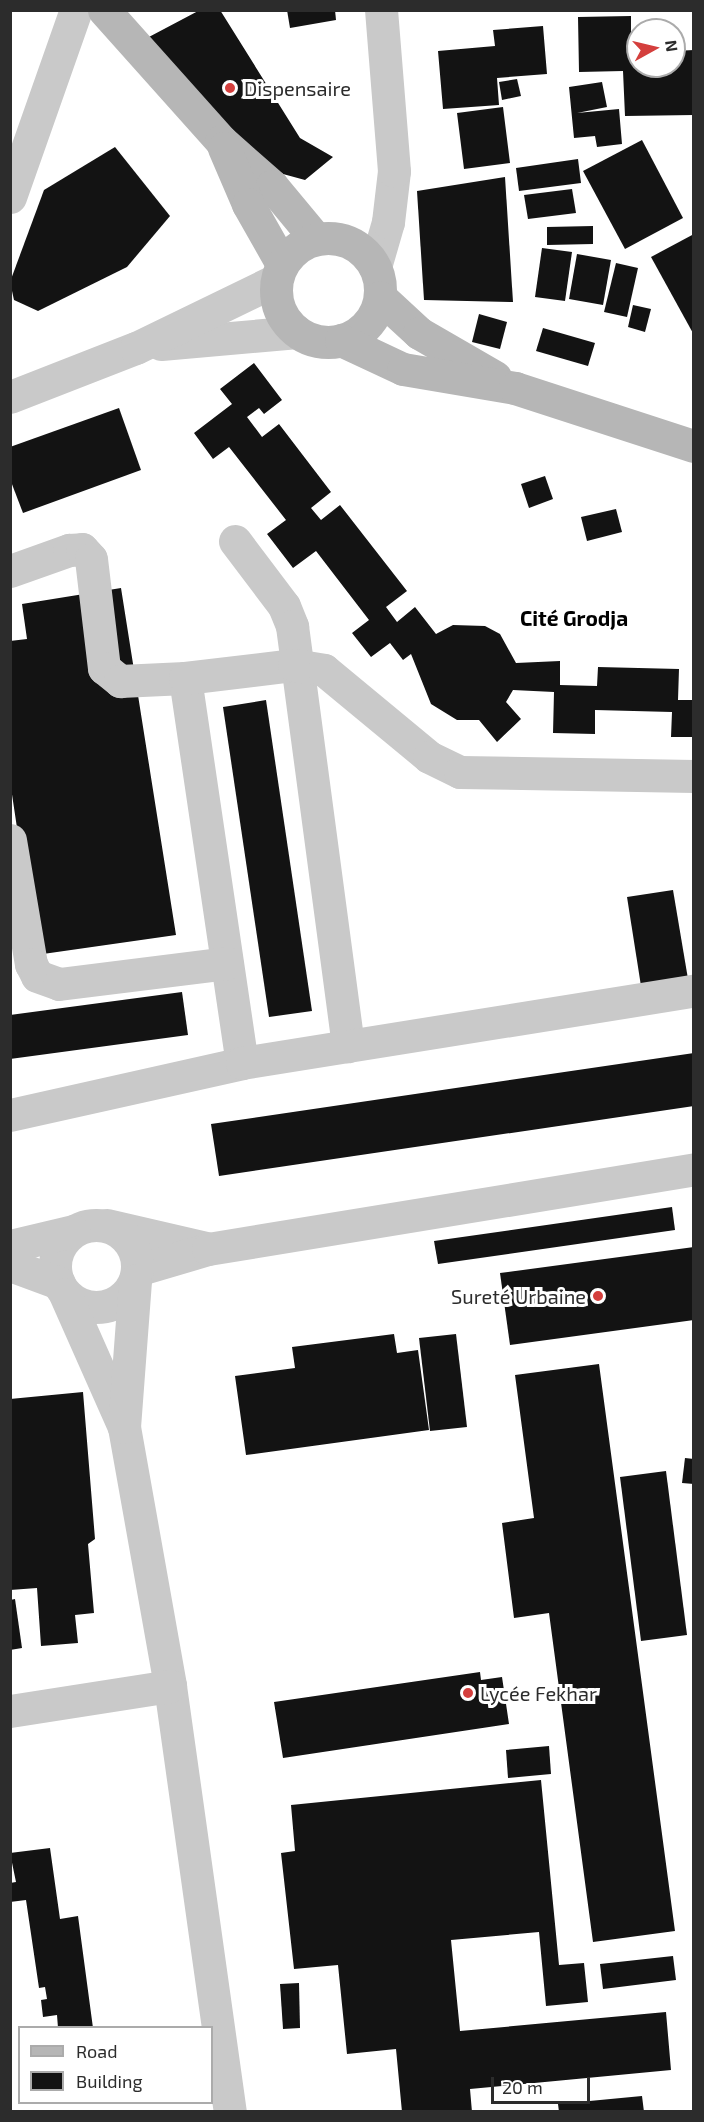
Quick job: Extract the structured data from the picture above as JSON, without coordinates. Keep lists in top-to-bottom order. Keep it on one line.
{"districts":["Cité Grodja"],"places":["Dispensaire","Sureté Urbaine","Lycée Fekhar"],"legend":["Road","Building"],"scale_bar":"20 m","north":"right"}
